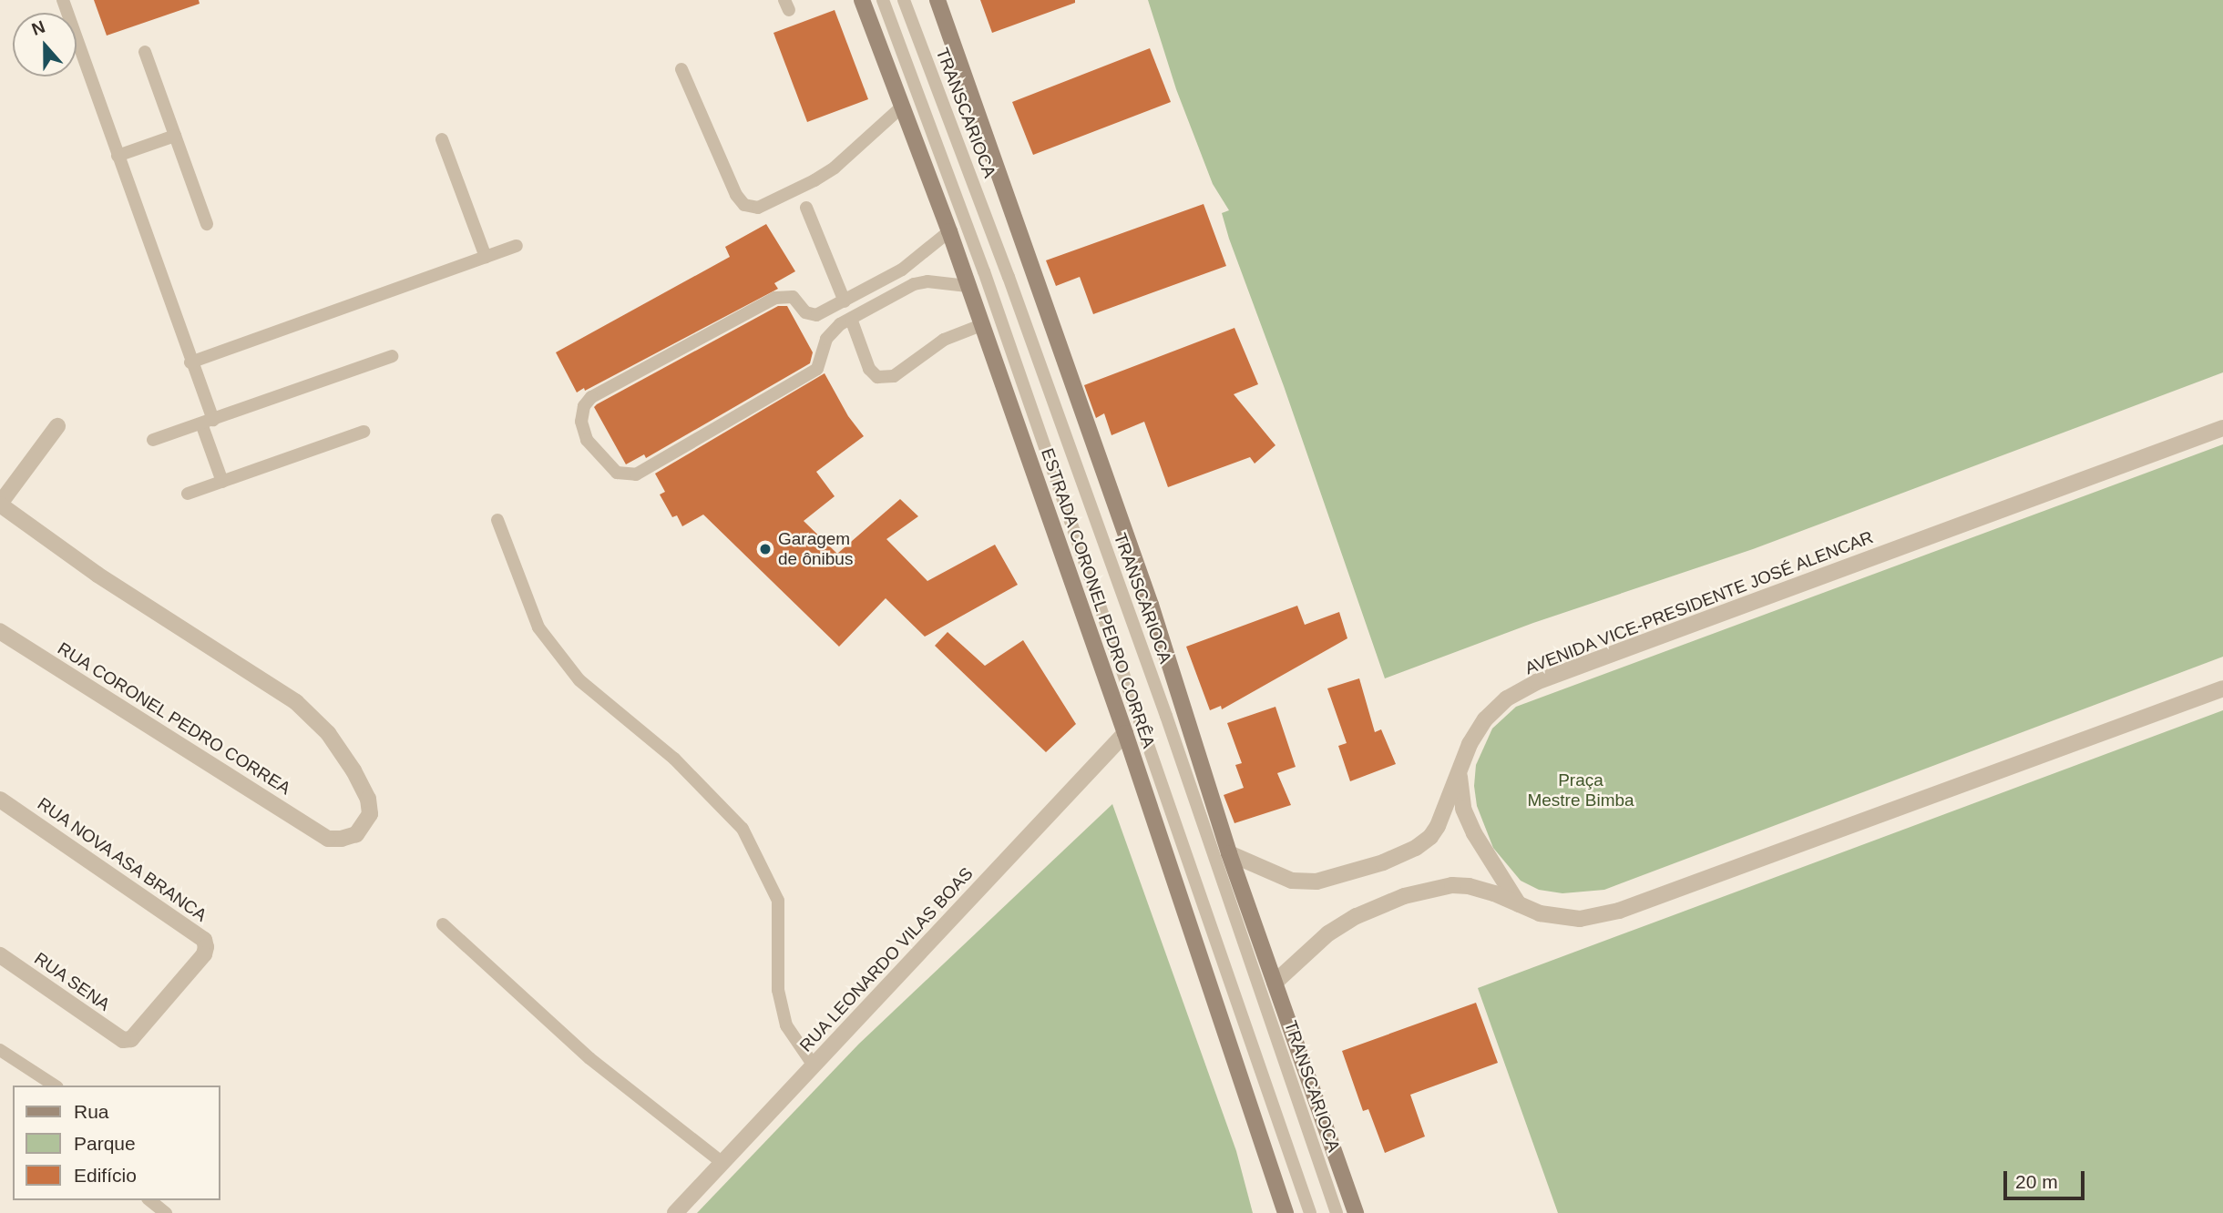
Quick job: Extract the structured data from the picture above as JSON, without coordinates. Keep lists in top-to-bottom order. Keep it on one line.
{"streets":{"main road":["ESTRADA CORONEL PEDRO CORRÊA"],"street":["AVENIDA VICE-PRESIDENTE JOSÉ ALENCAR","RUA CORONEL PEDRO CORREA","RUA NOVA ASA BRANCA","RUA LEONARDO VILAS BOAS","RUA SENA"],"lane":["TRANSCARIOCA"]},"crossings":[["ESTRADA CORONEL PEDRO CORRÊA","RUA LEONARDO VILAS BOAS"],["RUA NOVA ASA BRANCA","RUA SENA"]],"parks":["Praça Mestre Bimba"],"places":["Garagem de ônibus"],"legend":["Rua","Parque","Edifício"],"scale_bar":"20 m","north":"top"}
